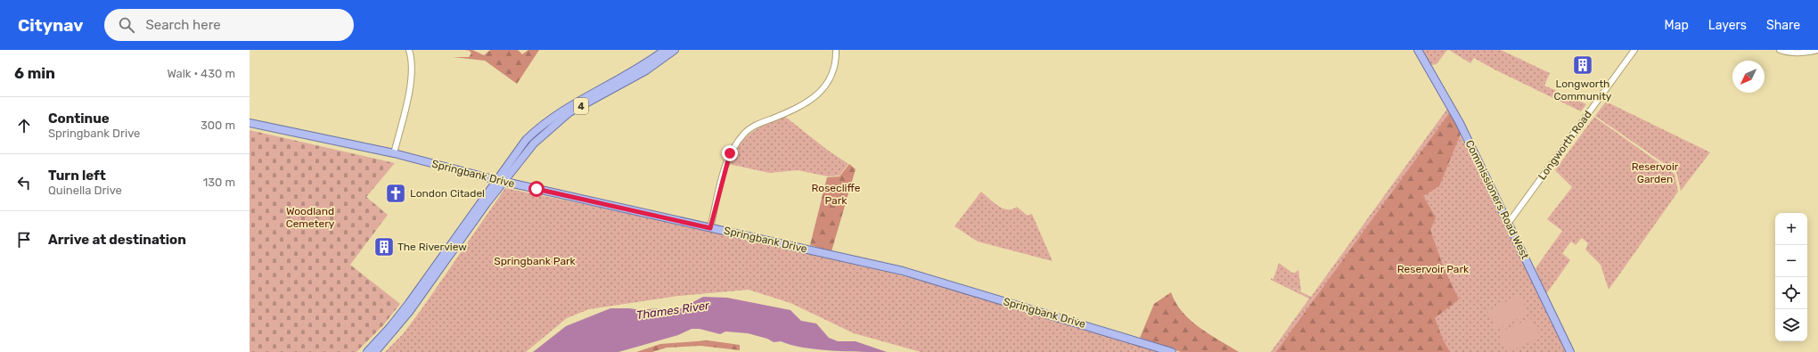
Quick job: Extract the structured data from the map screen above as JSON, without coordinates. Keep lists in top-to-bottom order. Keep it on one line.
{"streets":{"main road":["4","Springbank Drive","Commissioners Road West"],"street":["Longworth Road"]},"crossings":[["4","Springbank Drive"],["Longworth Road","Commissioners Road West"]],"water":["Thames River"],"parks":["Reservoir Garden","Rosecliffe Park","Woodland Cemetery","Springbank Park","Reservoir Park"],"places":{"building":["Longworth Community","The Riverview"],"church":["London Citadel"]},"north":"bottom left","page":{"header":"Citynav","search":"Search here","nav":["Map","Layers","Share"],"heading":["6 min","Walk · 430 m"],"list":[["Continue","Springbank Drive","300 m"],["Turn left","Quinella Drive","130 m"],"Arrive at destination"],"map_buttons":["+","−"]}}
